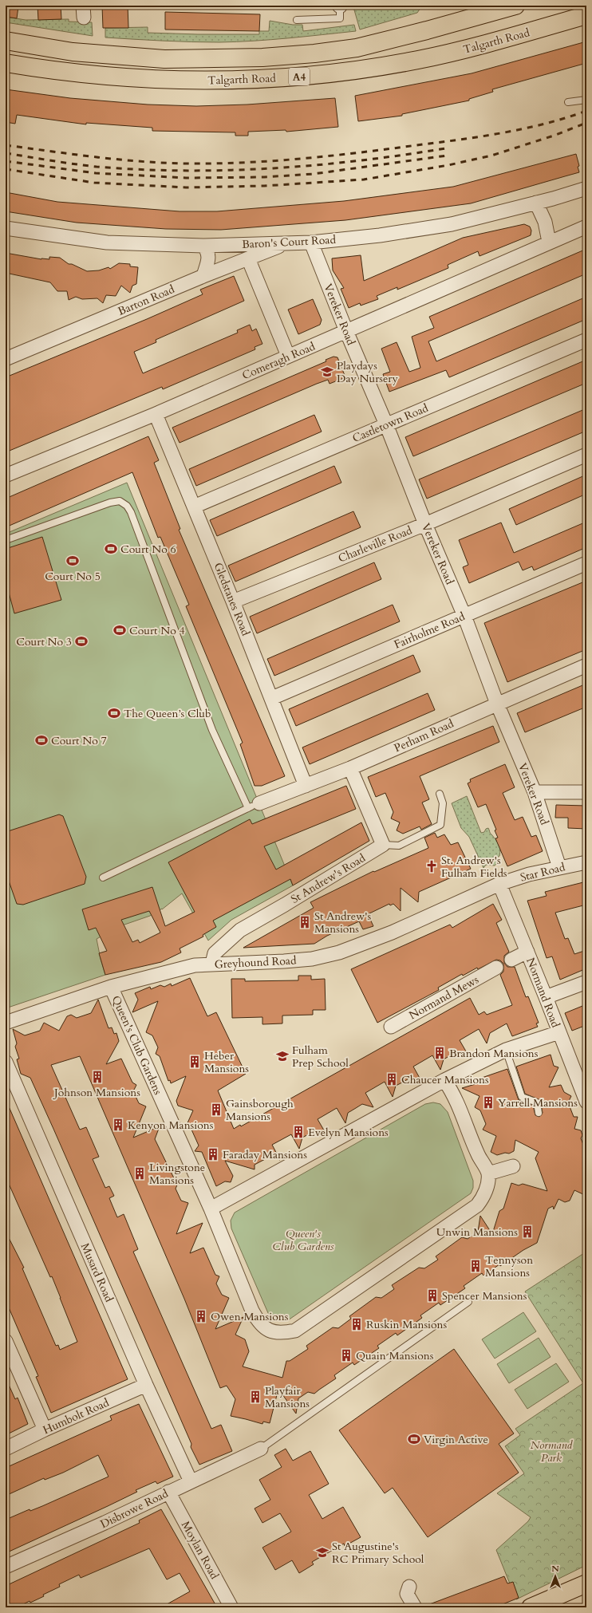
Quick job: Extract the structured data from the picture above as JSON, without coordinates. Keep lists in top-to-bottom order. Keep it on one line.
{"streets":{"main road":["Talgarth Road","A4"],"street":["Baron's Court Road","Barton Road","Vereker Road","Comeragh Road","Castletown Road","Charleville Road","Gledstanes Road","Fairholme Road","Perham Road","Star Road","St Andrew's Road","Greyhound Road","Normand Road","Normand Mews","Queen's Club Gardens","Musard Road","Humbolt Road","Disbrowe Road","Moylan Road"]},"crossings":[["Baron's Court Road","Barton Road"],["Baron's Court Road","Vereker Road"],["Vereker Road","Comeragh Road"],["Vereker Road","Castletown Road"],["Vereker Road","Charleville Road"],["Vereker Road","Fairholme Road"],["Vereker Road","Perham Road"],["Vereker Road","Star Road"],["Comeragh Road","Gledstanes Road"],["Castletown Road","Gledstanes Road"],["Charleville Road","Gledstanes Road"],["Gledstanes Road","Fairholme Road"],["Gledstanes Road","Perham Road"],["Star Road","Greyhound Road"],["Star Road","Normand Road"],["St Andrew's Road","Greyhound Road"],["Greyhound Road","Normand Road"],["Greyhound Road","Queen's Club Gardens"],["Musard Road","Humbolt Road"],["Musard Road","Disbrowe Road"],["Disbrowe Road","Moylan Road"]],"parks":["Queen's Club Gardens","Normand Park"],"places":{"school or university":["Playdays Day Nursery","Fulham Prep School","St Augustine's RC Primary School"],"sports":["Court No 6","Court No 5","Court No 4","Court No 3","The Queen’s Club","Court No 7","Virgin Active"],"church":["St. Andrew's Fulham Fields"],"building":["St Andrew's Mansions","Brandon Mansions","Heber Mansions","Johnson Mansions","Chaucer Mansions","Yarrell Mansions","Gainsborough Mansions","Kenyon Mansions","Evelyn Mansions","Faraday Mansions","Livingstone Mansions","Unwin Mansions","Tennyson Mansions","Spencer Mansions","Owen Mansions","Ruskin Mansions","Quain Mansions","Playfair Mansions"]},"north":"top"}
